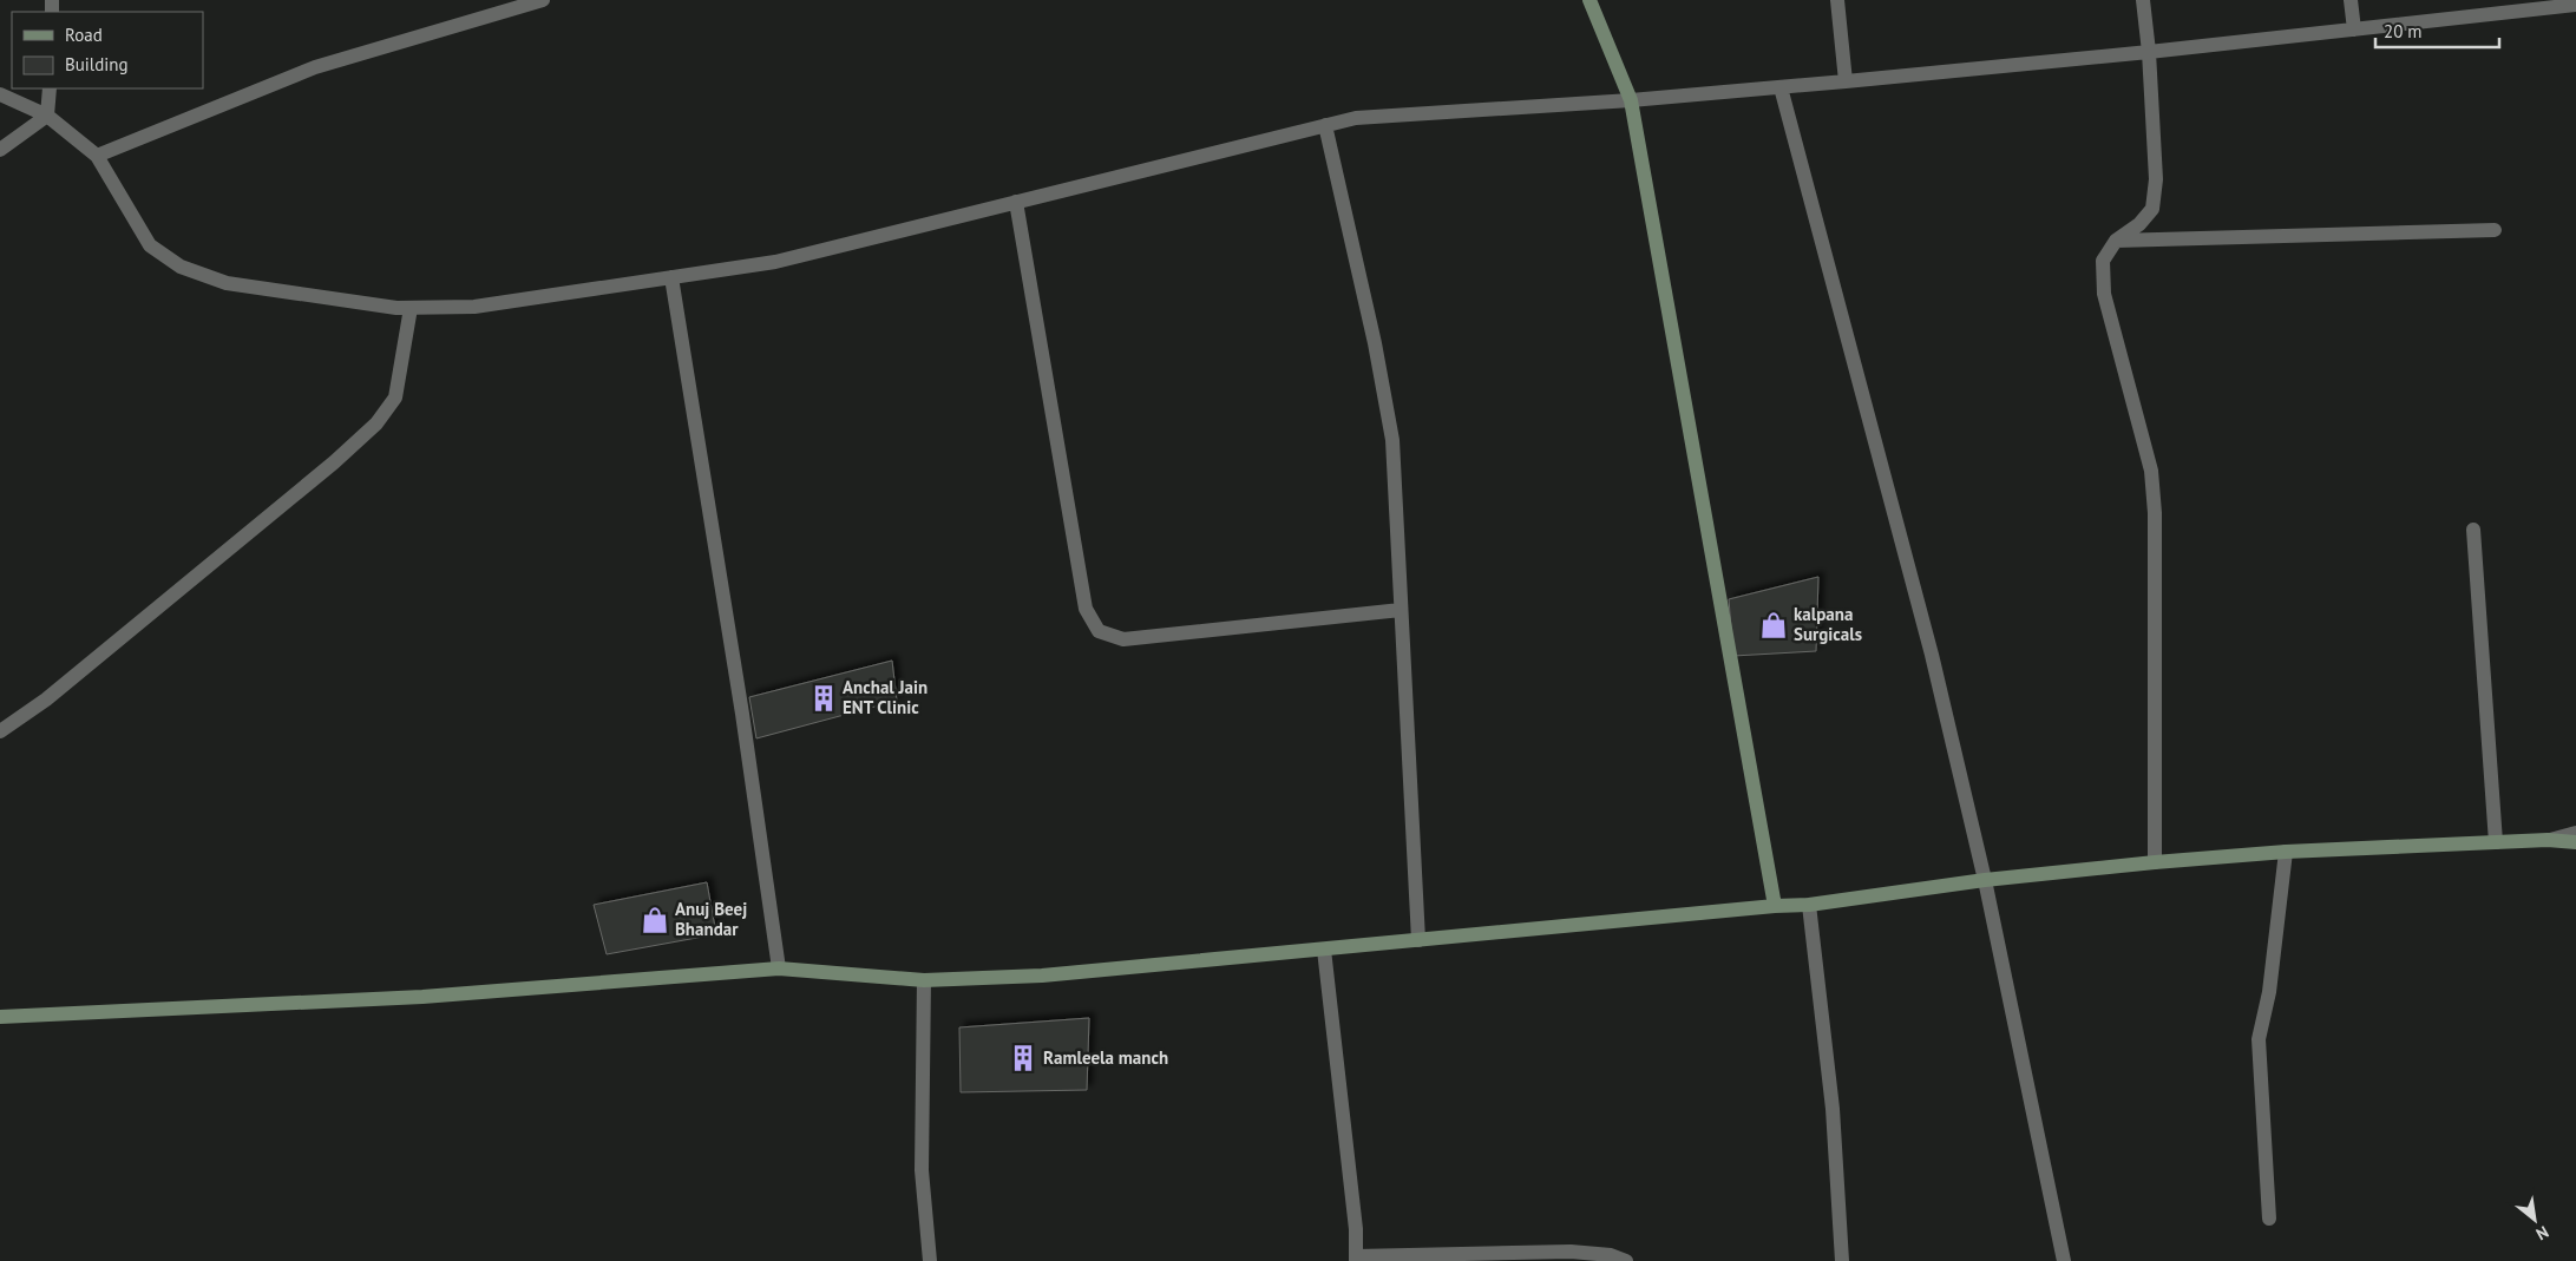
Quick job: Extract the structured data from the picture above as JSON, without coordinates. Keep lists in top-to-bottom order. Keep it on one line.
{"places":{"shop":["kalpana Surgicals","Anuj Beej Bhandar"],"building":["Anchal Jain ENT Clinic","Ramleela manch"]},"legend":["Road","Building"],"scale_bar":"20 m","north":"bottom right"}
